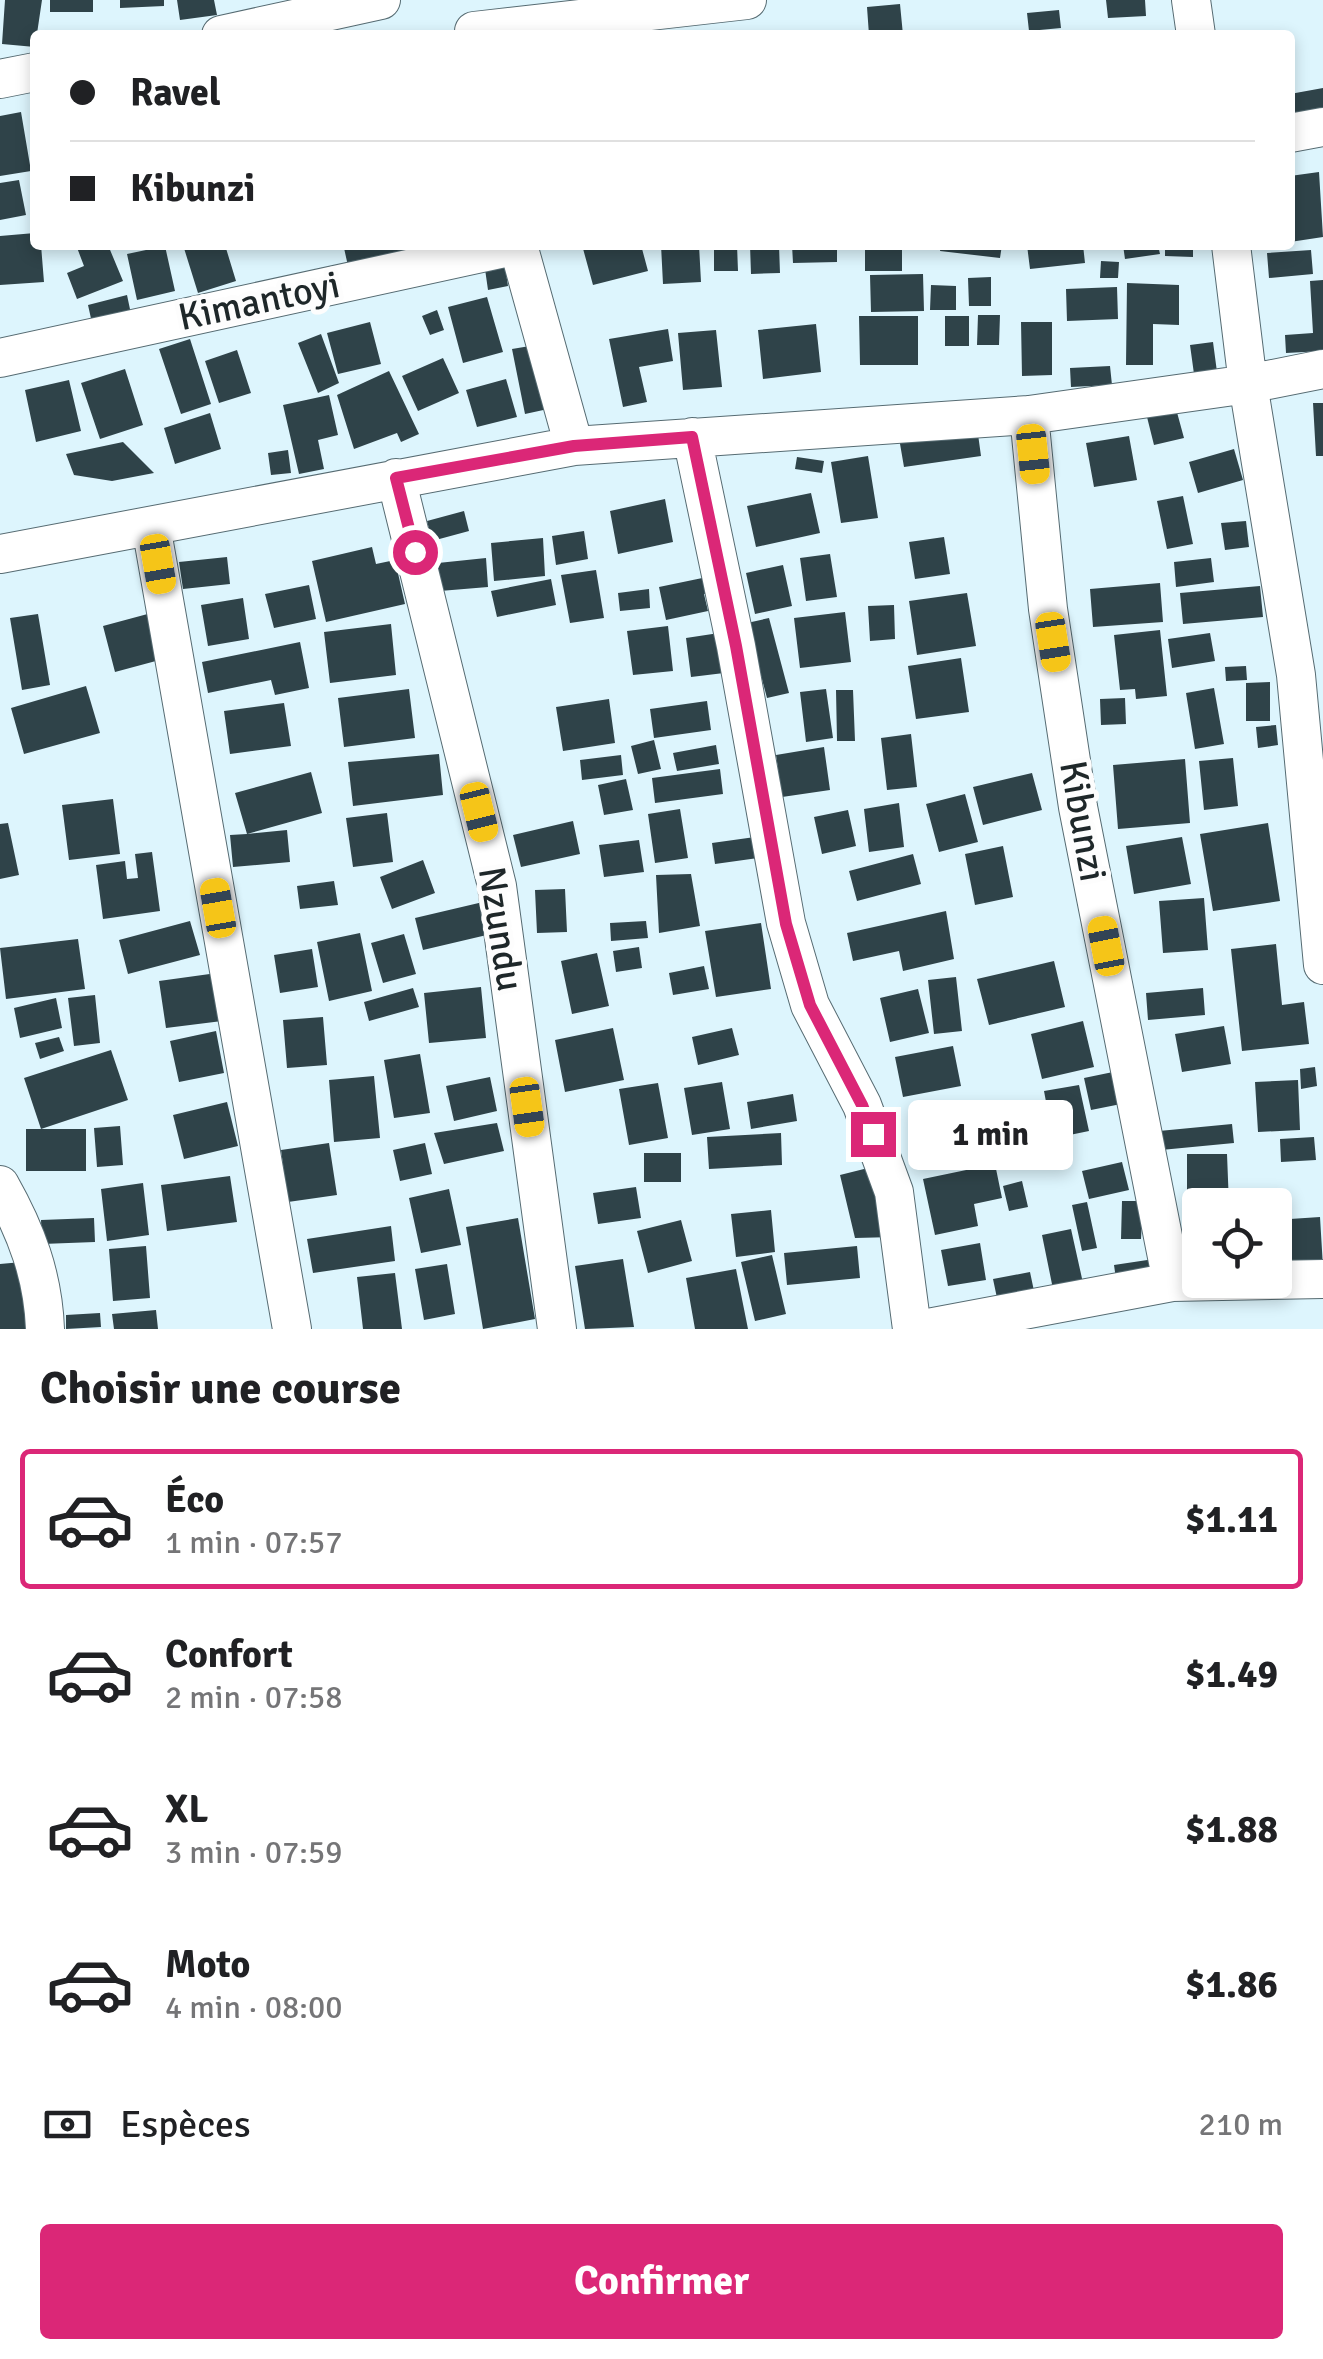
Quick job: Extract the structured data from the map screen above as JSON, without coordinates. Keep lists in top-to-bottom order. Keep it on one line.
{"streets":{"street":["Kimantoyi","Kibunzi","Nzundu"]},"page":{"banner":["Ravel","Kibunzi"],"bubble":"1 min","heading":"Choisir une course","list":[{"name":"Éco","note":"1 min · 07:57","value":"$1.11"},{"name":"Confort","note":"2 min · 07:58","value":"$1.49"},{"name":"XL","note":"3 min · 07:59","value":"$1.88"},{"name":"Moto","note":"4 min · 08:00","value":"$1.86"}],"pay":["Espèces","210 m"],"buttons":"Confirmer"}}
